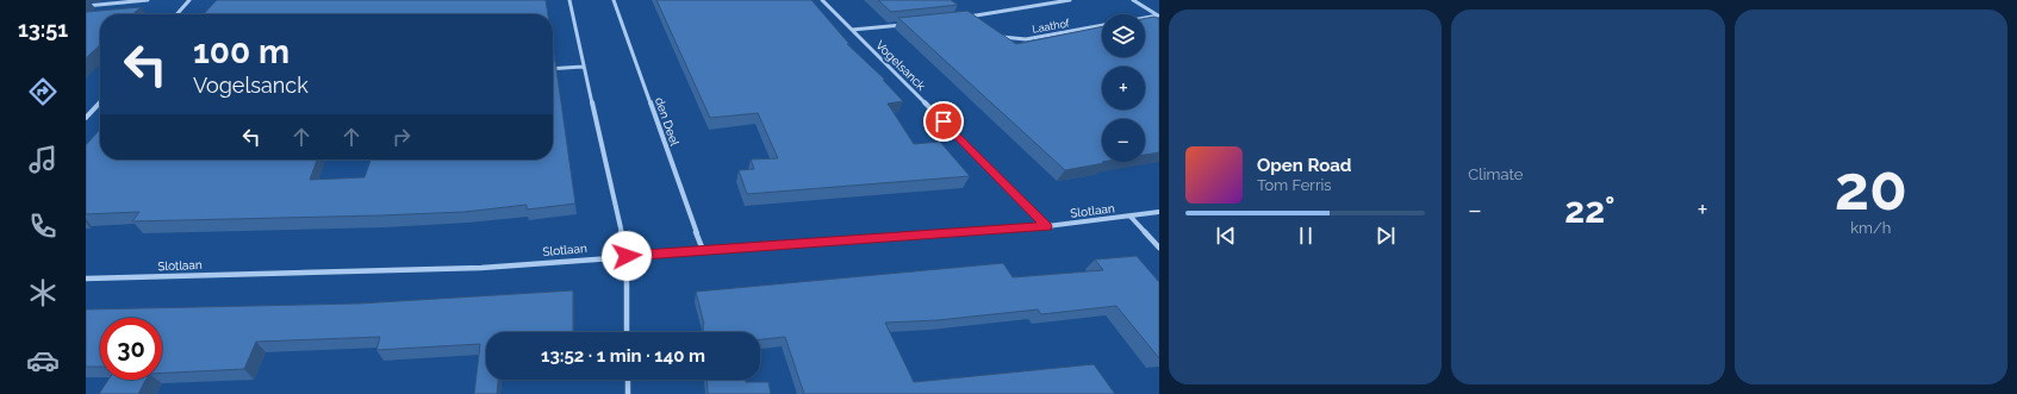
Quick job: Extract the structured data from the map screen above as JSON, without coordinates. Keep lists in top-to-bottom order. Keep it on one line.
{"streets":{"street":["Laathof","Vogelsanck","den Deel","Slotlaan"]},"crossings":[["Vogelsanck","Slotlaan"],["den Deel","Slotlaan"]],"page":{"tabs":"13:51","tile":["Climate",["20","km/h"]],"map_buttons":["+","−"],"turn":["100 m","Vogelsanck"],"song":["Open Road","Tom Ferris"],"heat":["−","22°","+"],"limit":"30","trip":"13:52 · 1 min · 140 m"}}
